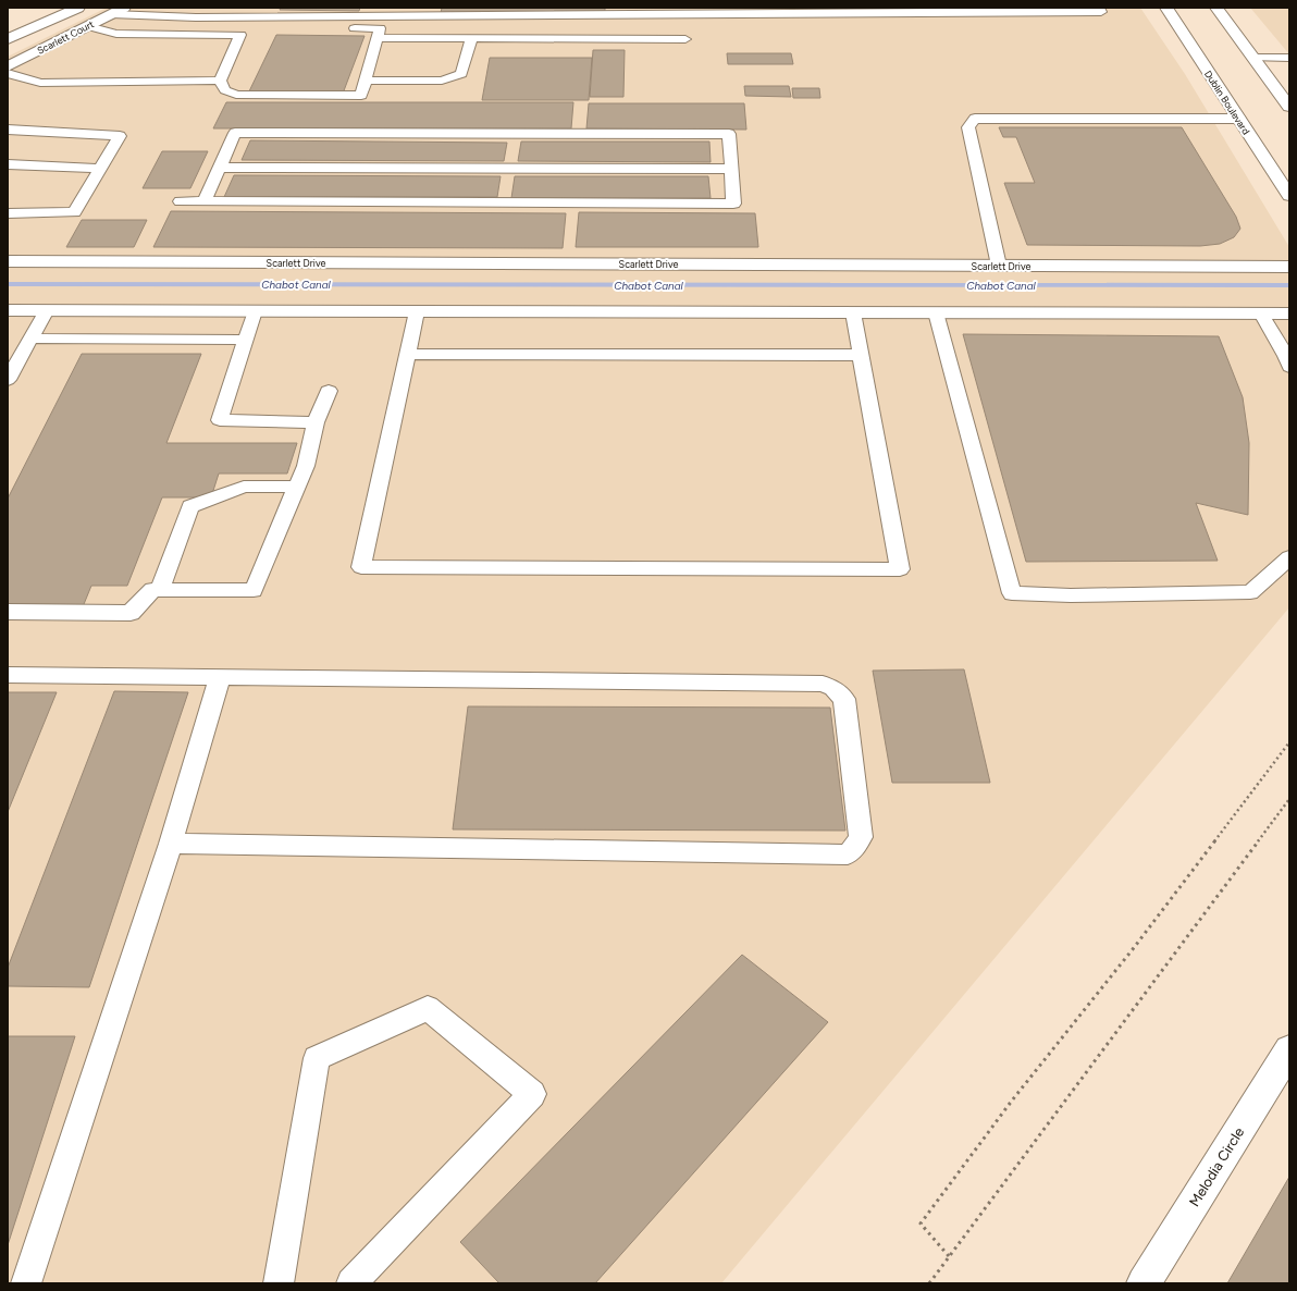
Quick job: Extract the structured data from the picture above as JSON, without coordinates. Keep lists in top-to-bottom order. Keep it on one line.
{"streets":{"main road":["Scarlett Court","Dublin Boulevard","Scarlett Drive","Melodia Circle"]},"water":["Chabot Canal"]}
